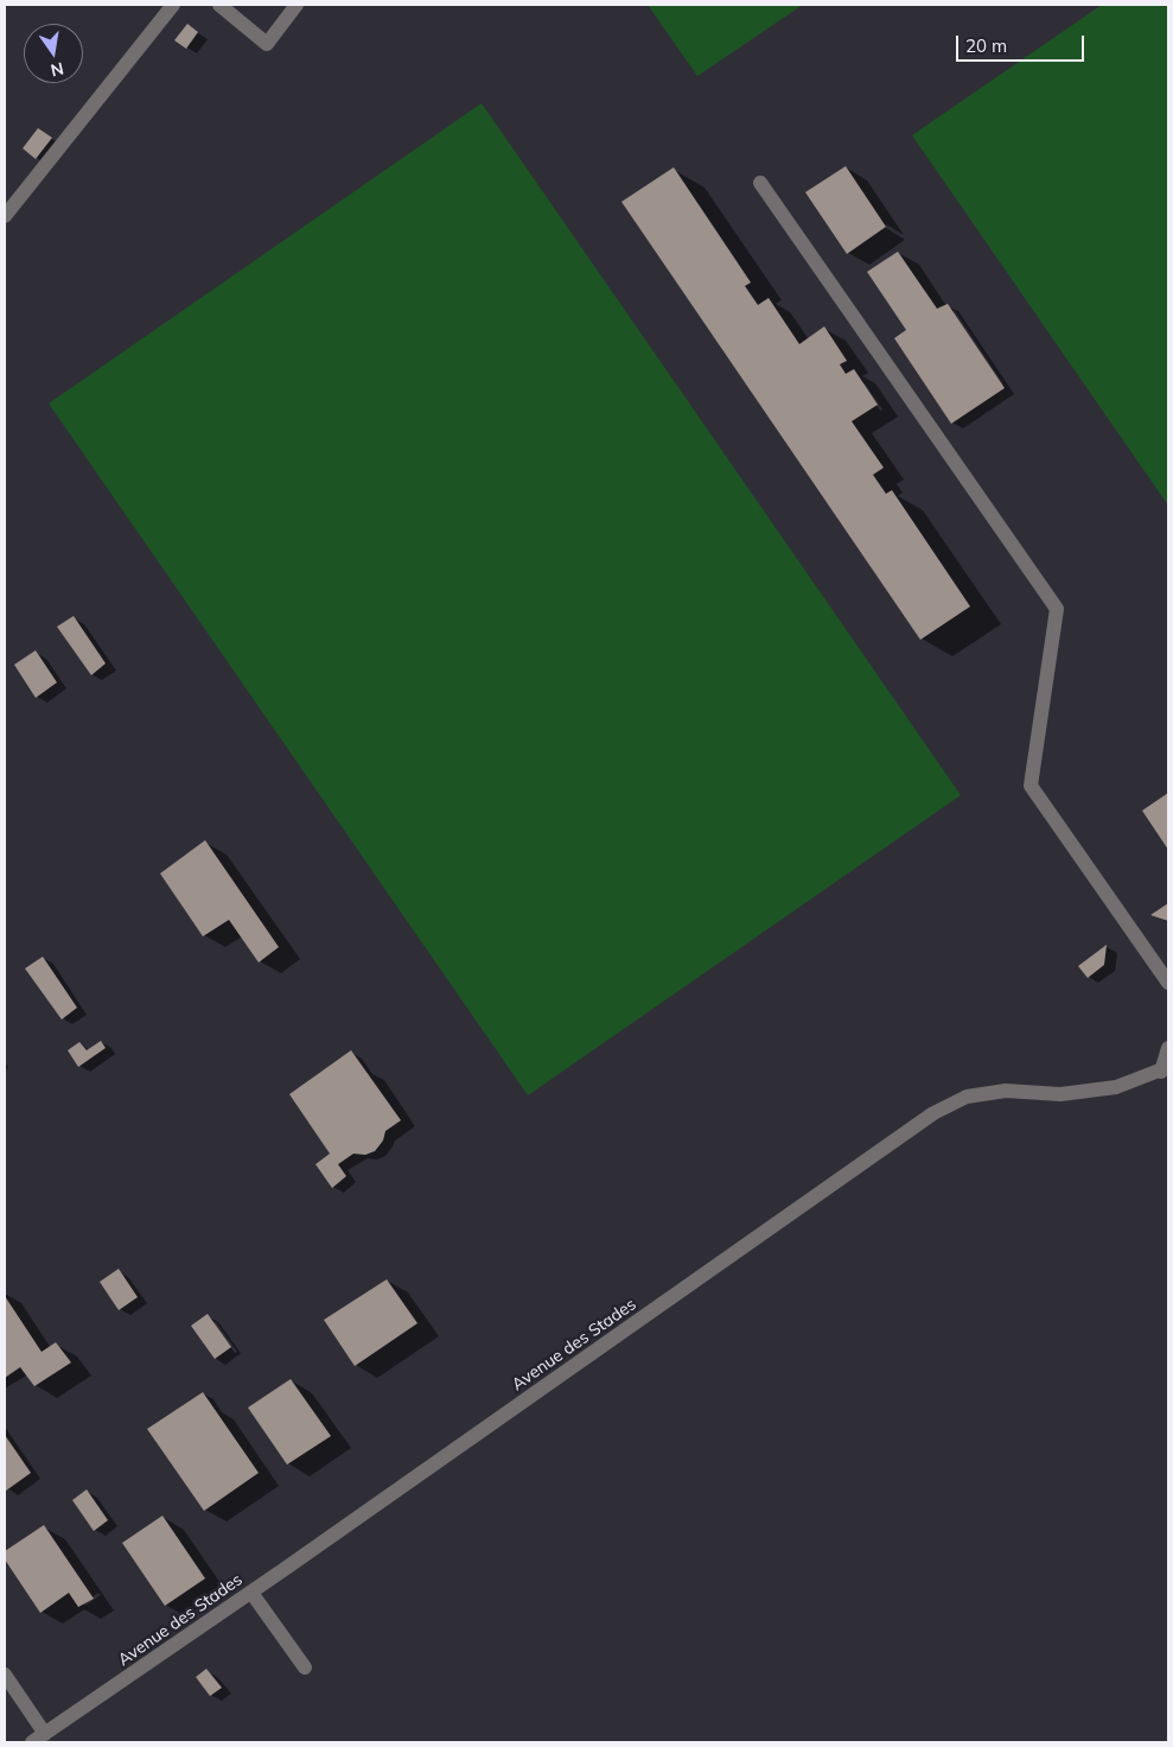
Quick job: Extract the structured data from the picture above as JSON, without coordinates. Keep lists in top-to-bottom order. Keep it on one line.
{"streets":{"street":["Avenue des Stades"]},"scale_bar":"20 m","north":"bottom"}
